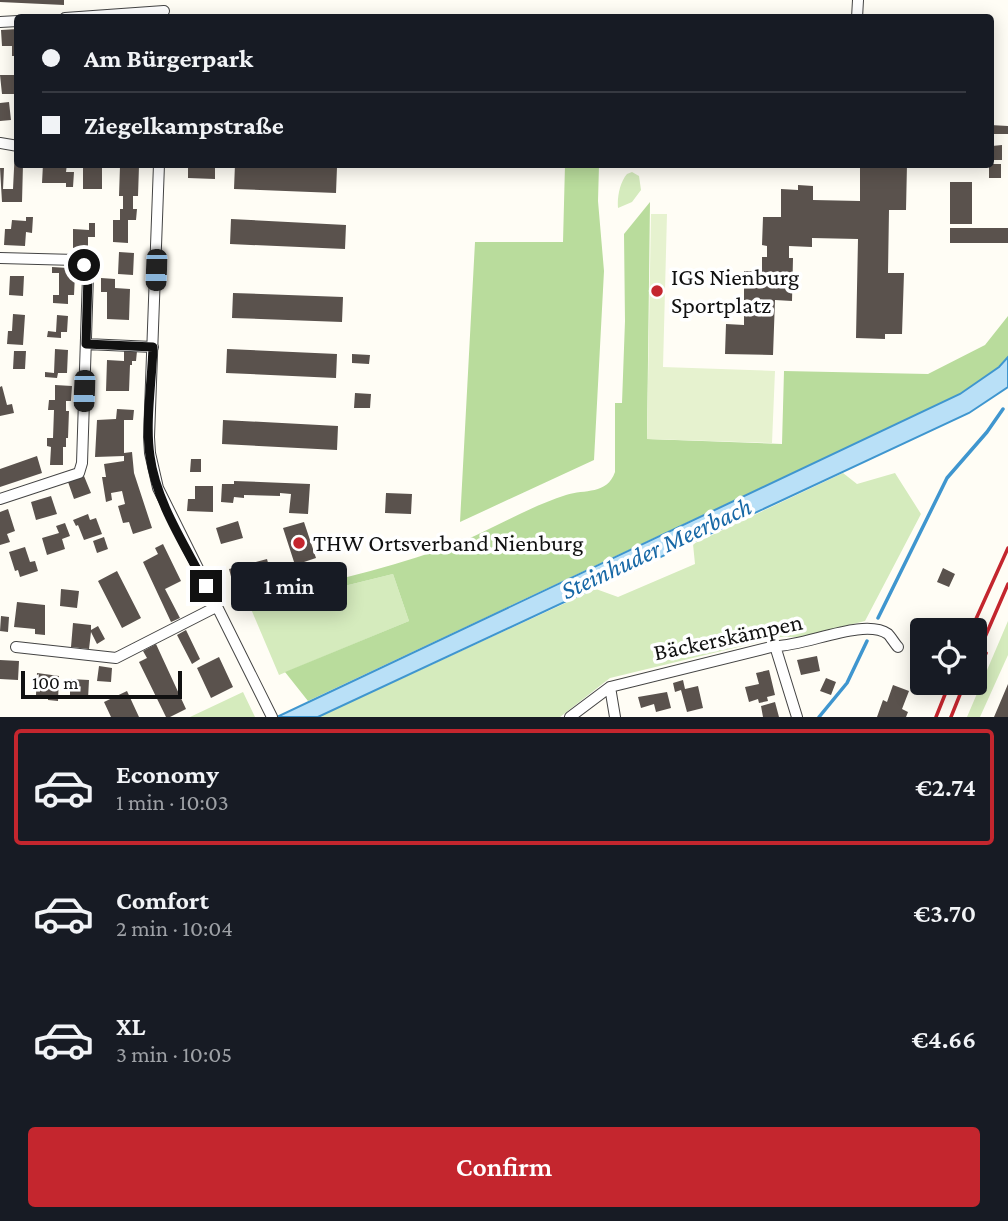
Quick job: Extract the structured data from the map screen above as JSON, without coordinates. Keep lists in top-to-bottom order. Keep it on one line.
{"streets":{"street":["Bäckerskämpen"]},"water":["Steinhuder Meerbach"],"places":["IGS Nienburg Sportplatz","THW Ortsverband Nienburg"],"scale_bar":"100 m","page":{"banner":["Am Bürgerpark","Ziegelkampstraße"],"bubble":"1 min","scale":"100 m","list":[{"name":"Economy","note":"1 min · 10:03","value":"€2.74"},{"name":"Comfort","note":"2 min · 10:04","value":"€3.70"},{"name":"XL","note":"3 min · 10:05","value":"€4.66"}],"buttons":"Confirm"}}
